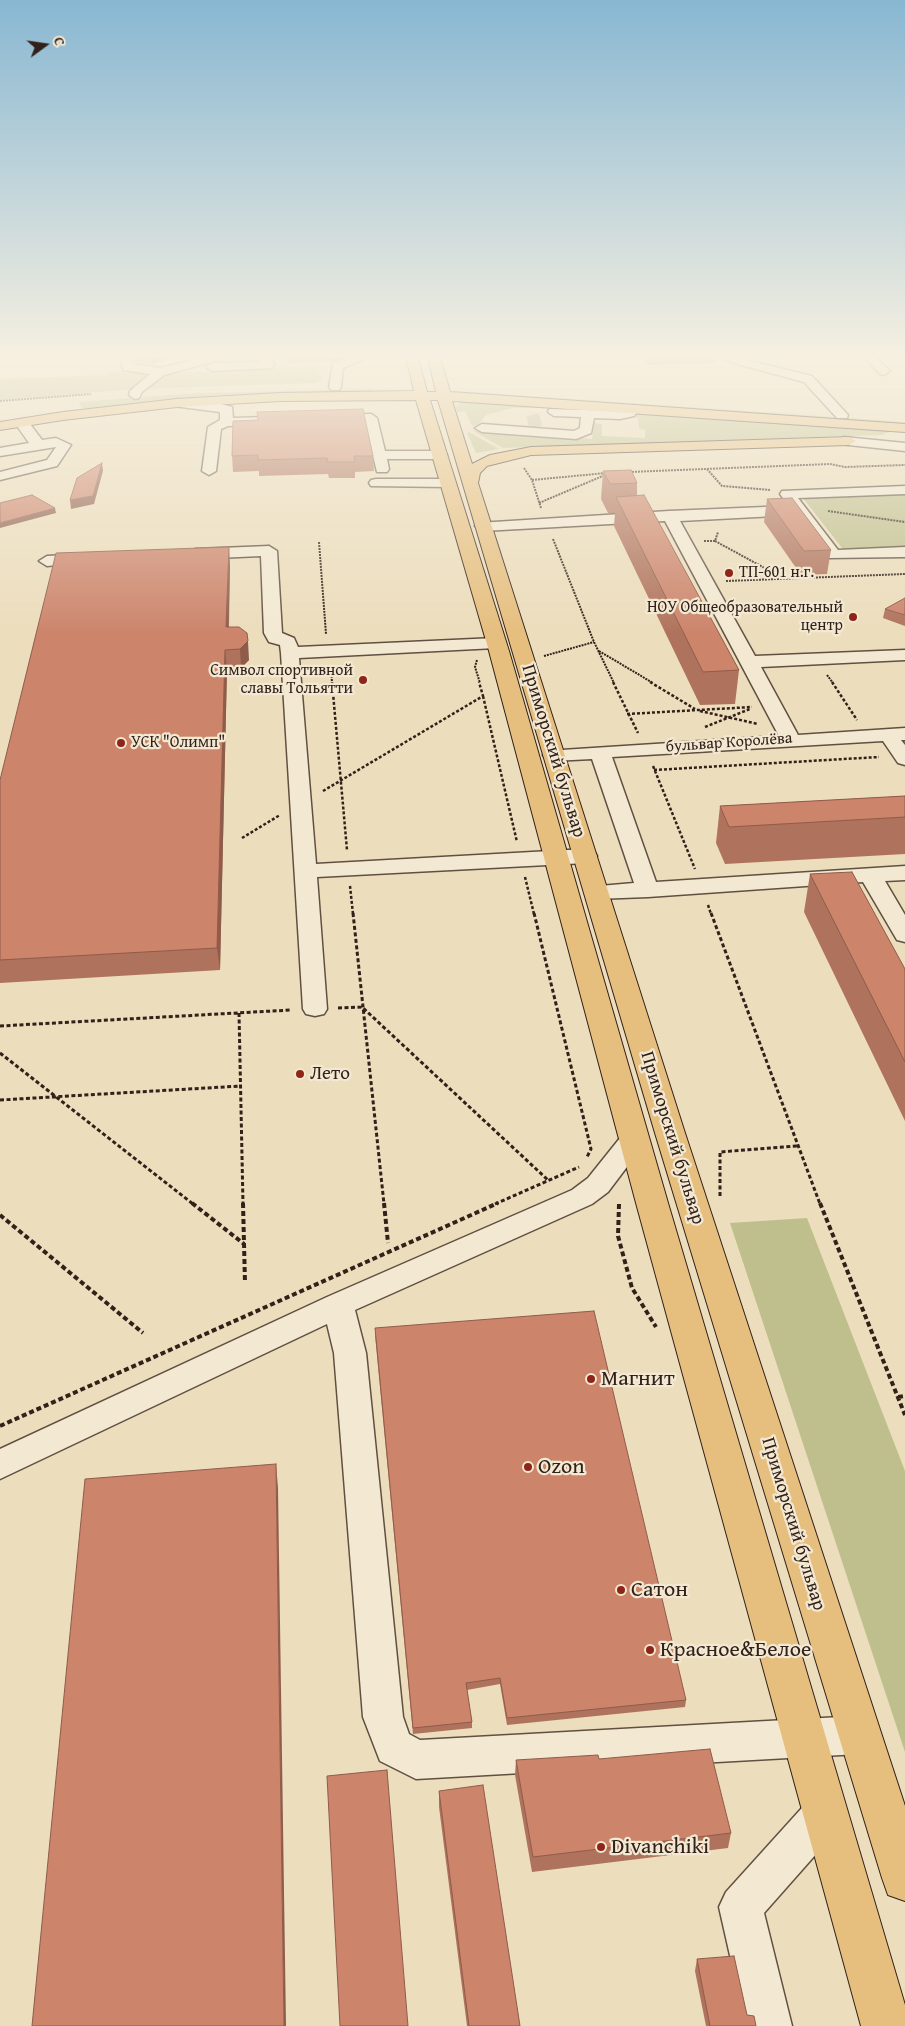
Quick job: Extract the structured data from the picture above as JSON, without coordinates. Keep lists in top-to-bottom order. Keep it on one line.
{"streets":{"main road":["Приморский бульвар"],"street":["бульвар Королёва"]},"crossings":[["бульвар Королёва","Приморский бульвар"]],"places":["ТП-601 н.г.","НОУ Общеобразовательный центр","Символ спортивной славы Тольятти","УСК \"Олимп\"","Лето","Магнит","Ozon","Сатон","Красное&Белое","Divanchiki"],"north":"right"}
